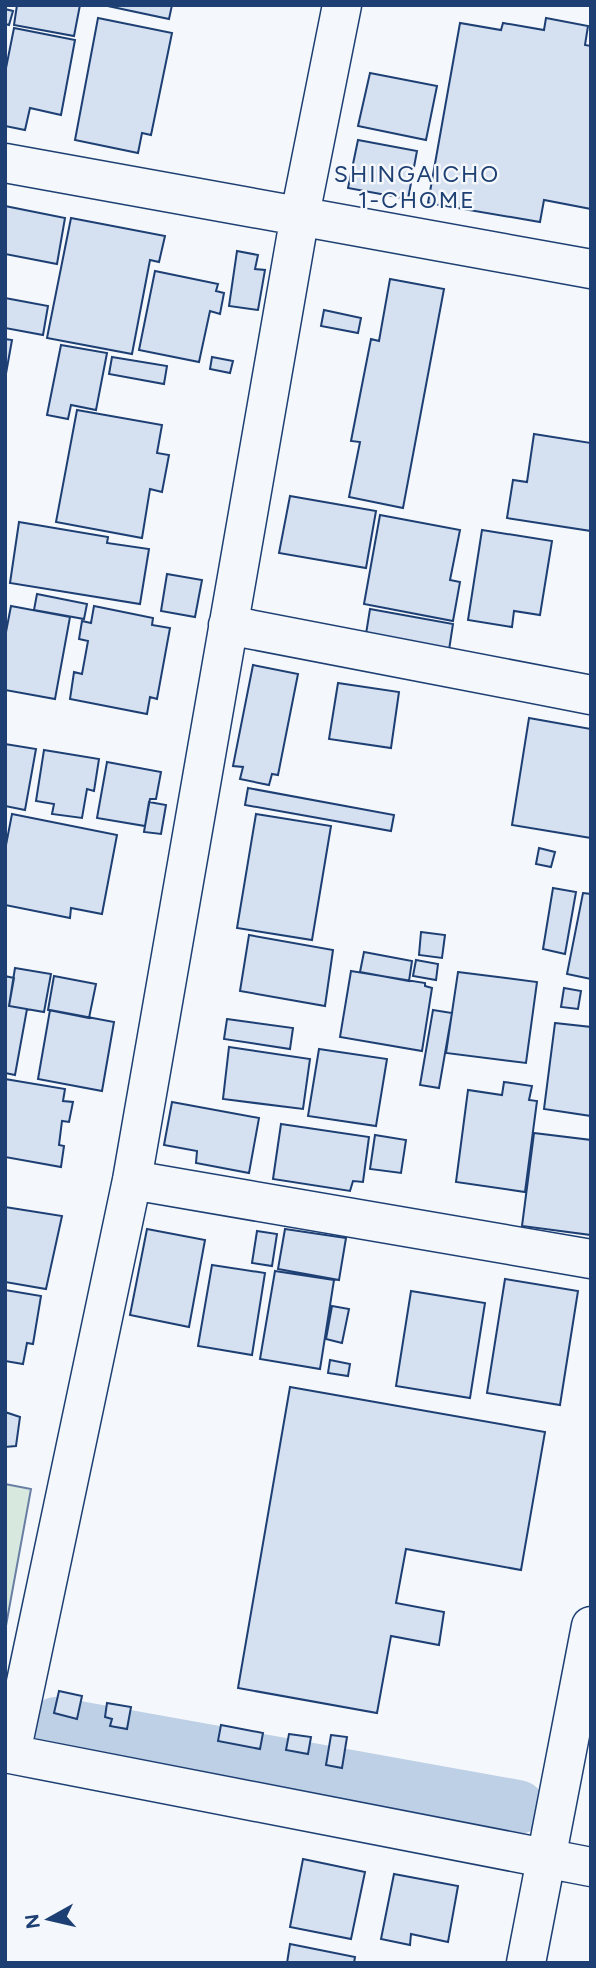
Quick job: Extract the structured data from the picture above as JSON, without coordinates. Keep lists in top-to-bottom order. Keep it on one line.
{"districts":["SHINGAICHO 1-CHOME"],"north":"left"}
